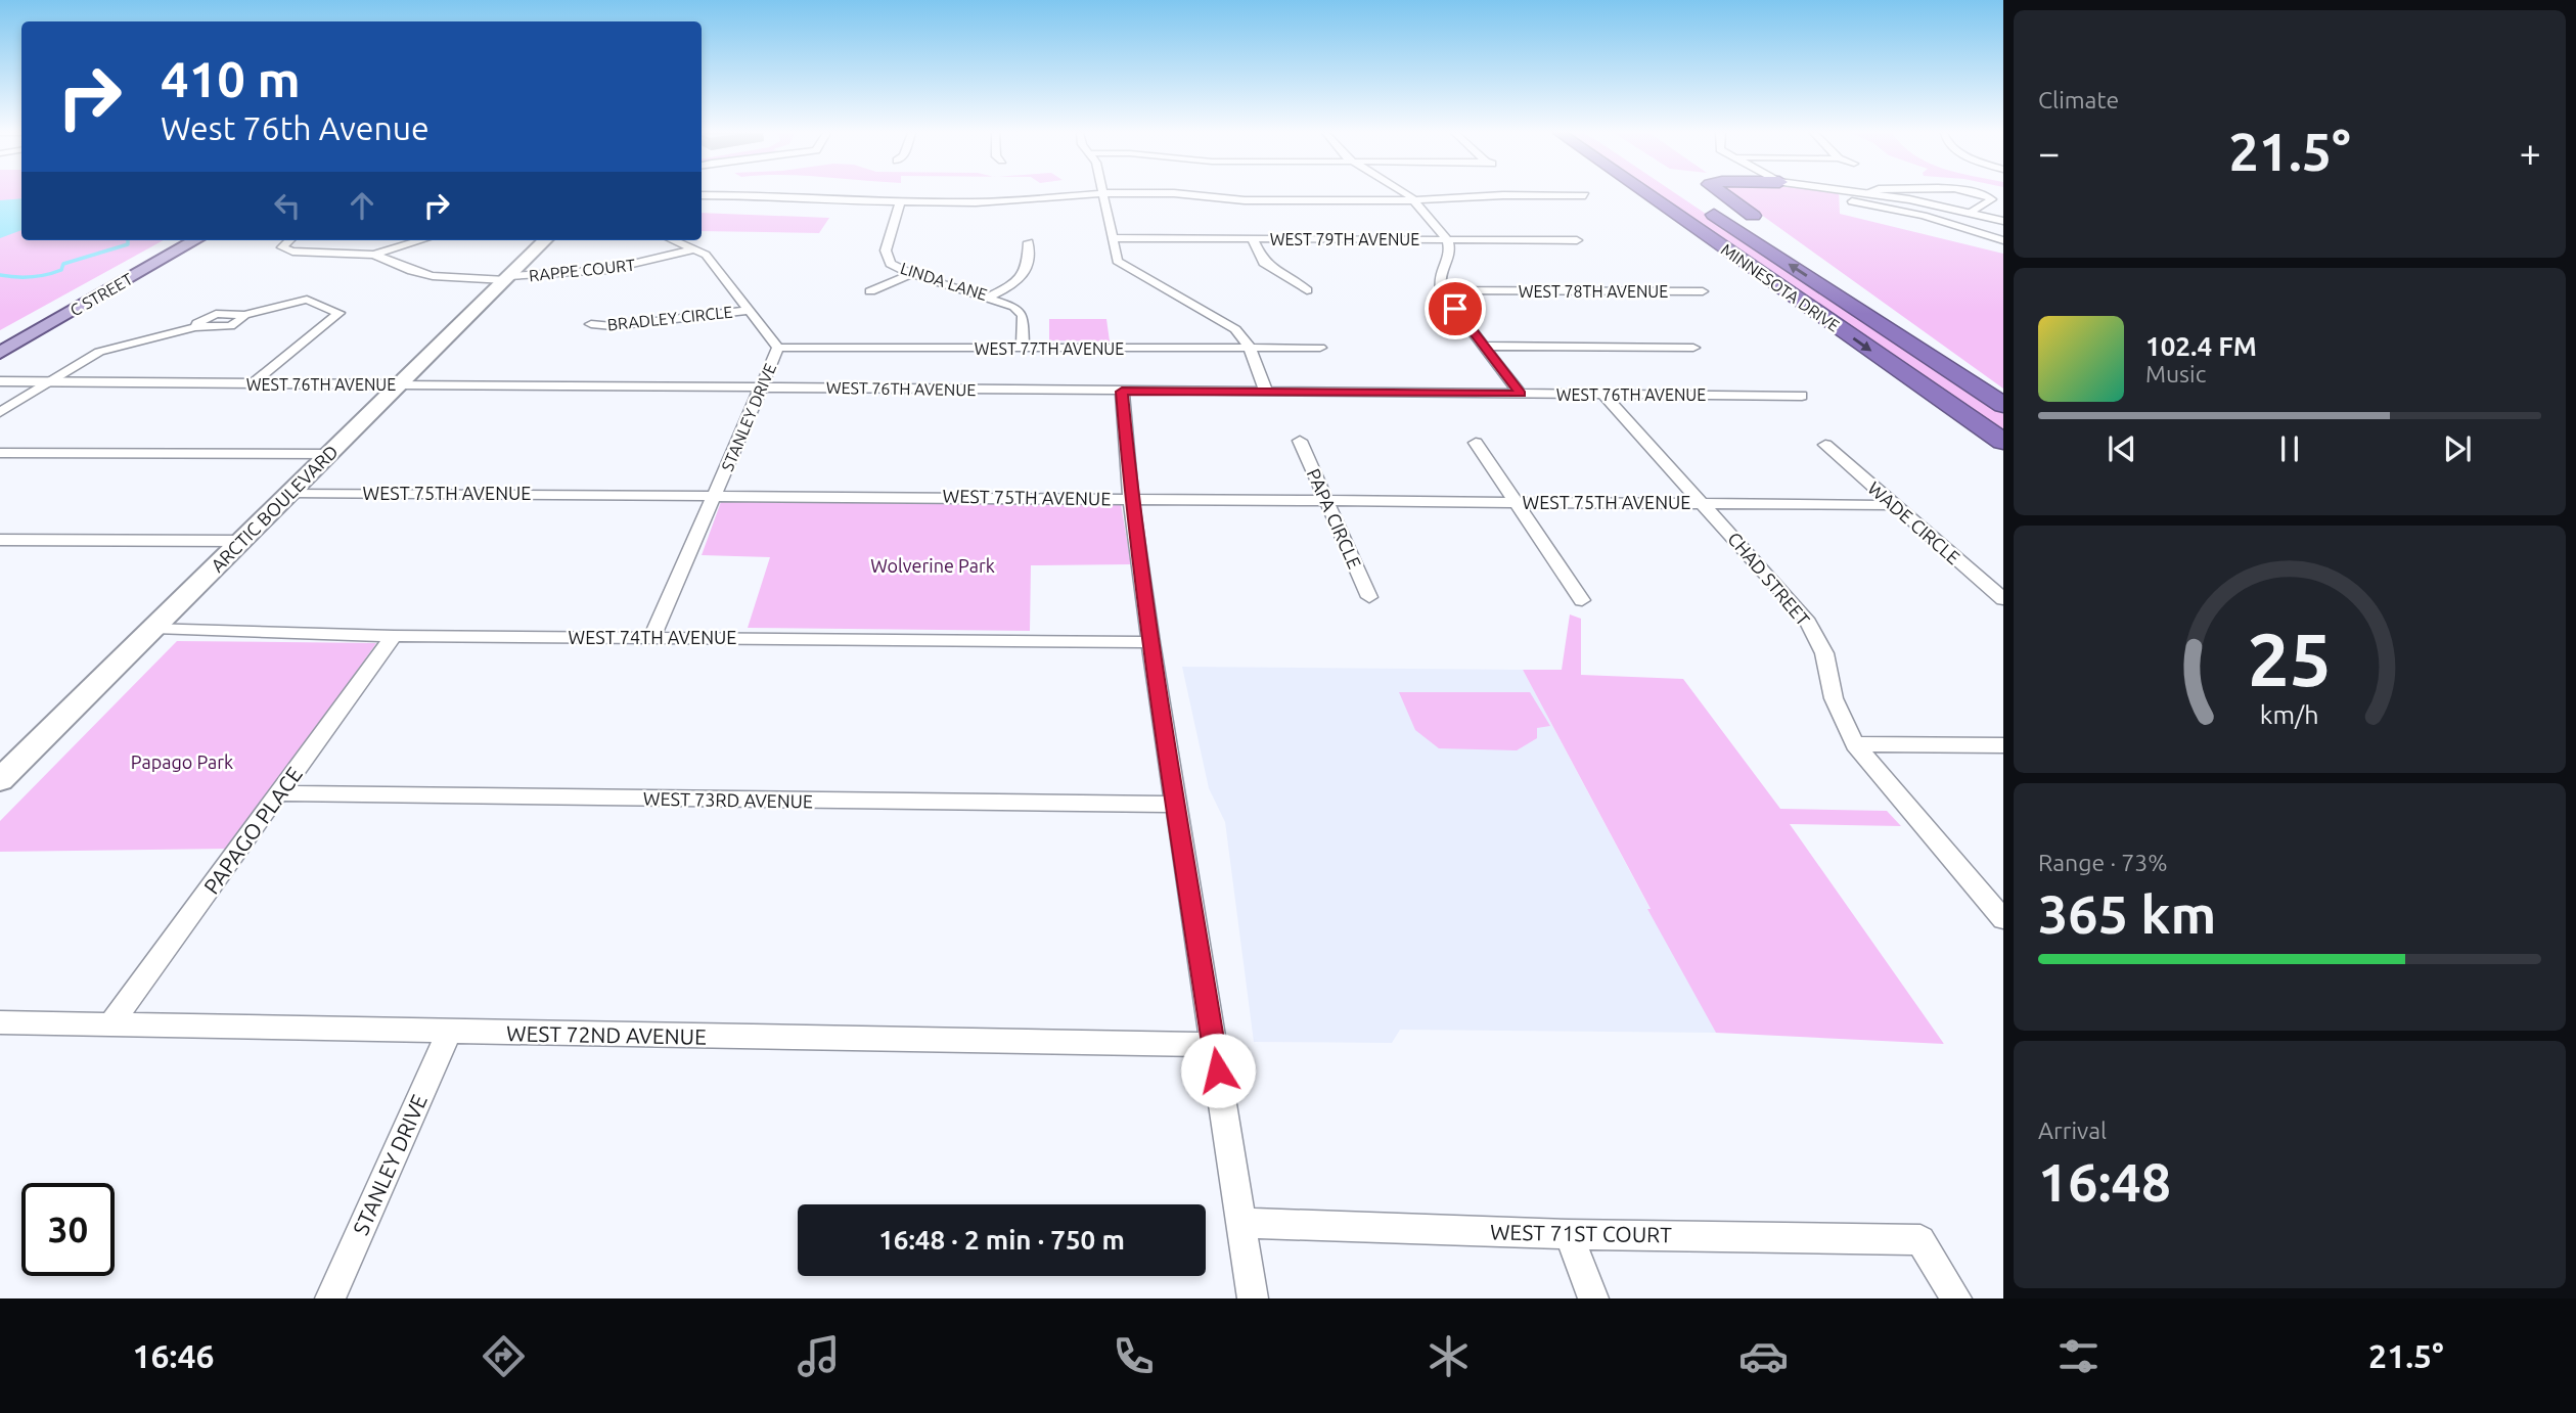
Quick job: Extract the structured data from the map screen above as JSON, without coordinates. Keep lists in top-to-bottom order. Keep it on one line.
{"streets":{"highway":["MINNESOTA DRIVE"],"main road":["C STREET","ARCTIC BOULEVARD"],"street":["WEST 79TH AVENUE","RAPPE COURT","LINDA LANE","WEST 78TH AVENUE","BRADLEY CIRCLE","WEST 77TH AVENUE","WEST 76TH AVENUE","STANLEY DRIVE","WEST 75TH AVENUE","PAPA CIRCLE","WADE CIRCLE","CHAD STREET","WEST 74TH AVENUE","WEST 73RD AVENUE","PAPAGO PLACE","WEST 72ND AVENUE","WEST 71ST COURT"]},"crossings":[["RAPPE COURT","STANLEY DRIVE"],["RAPPE COURT","ARCTIC BOULEVARD"],["LINDA LANE","WEST 77TH AVENUE"],["BRADLEY CIRCLE","STANLEY DRIVE"],["WEST 77TH AVENUE","STANLEY DRIVE"],["WEST 76TH AVENUE","STANLEY DRIVE"],["WEST 76TH AVENUE","ARCTIC BOULEVARD"],["WEST 76TH AVENUE","CHAD STREET"],["STANLEY DRIVE","WEST 75TH AVENUE"],["STANLEY DRIVE","WEST 74TH AVENUE"],["STANLEY DRIVE","WEST 72ND AVENUE"],["WEST 75TH AVENUE","ARCTIC BOULEVARD"],["WEST 75TH AVENUE","PAPA CIRCLE"],["WEST 75TH AVENUE","WADE CIRCLE"],["WEST 75TH AVENUE","CHAD STREET"],["ARCTIC BOULEVARD","WEST 74TH AVENUE"],["WEST 74TH AVENUE","PAPAGO PLACE"],["WEST 73RD AVENUE","PAPAGO PLACE"],["PAPAGO PLACE","WEST 72ND AVENUE"]],"parks":["Wolverine Park","Papago Park"],"page":{"tile":["Climate",["Range · 73%","365 km"],["Arrival","16:48"]],"turn":["410 m","West 76th Avenue"],"heat":["−","21.5°","+"],"song":["102.4 FM","Music"],"limit":"30","trip":"16:48 · 2 min · 750 m","tabs":["16:46","21.5°"],"gauge":["25","km/h"]}}
